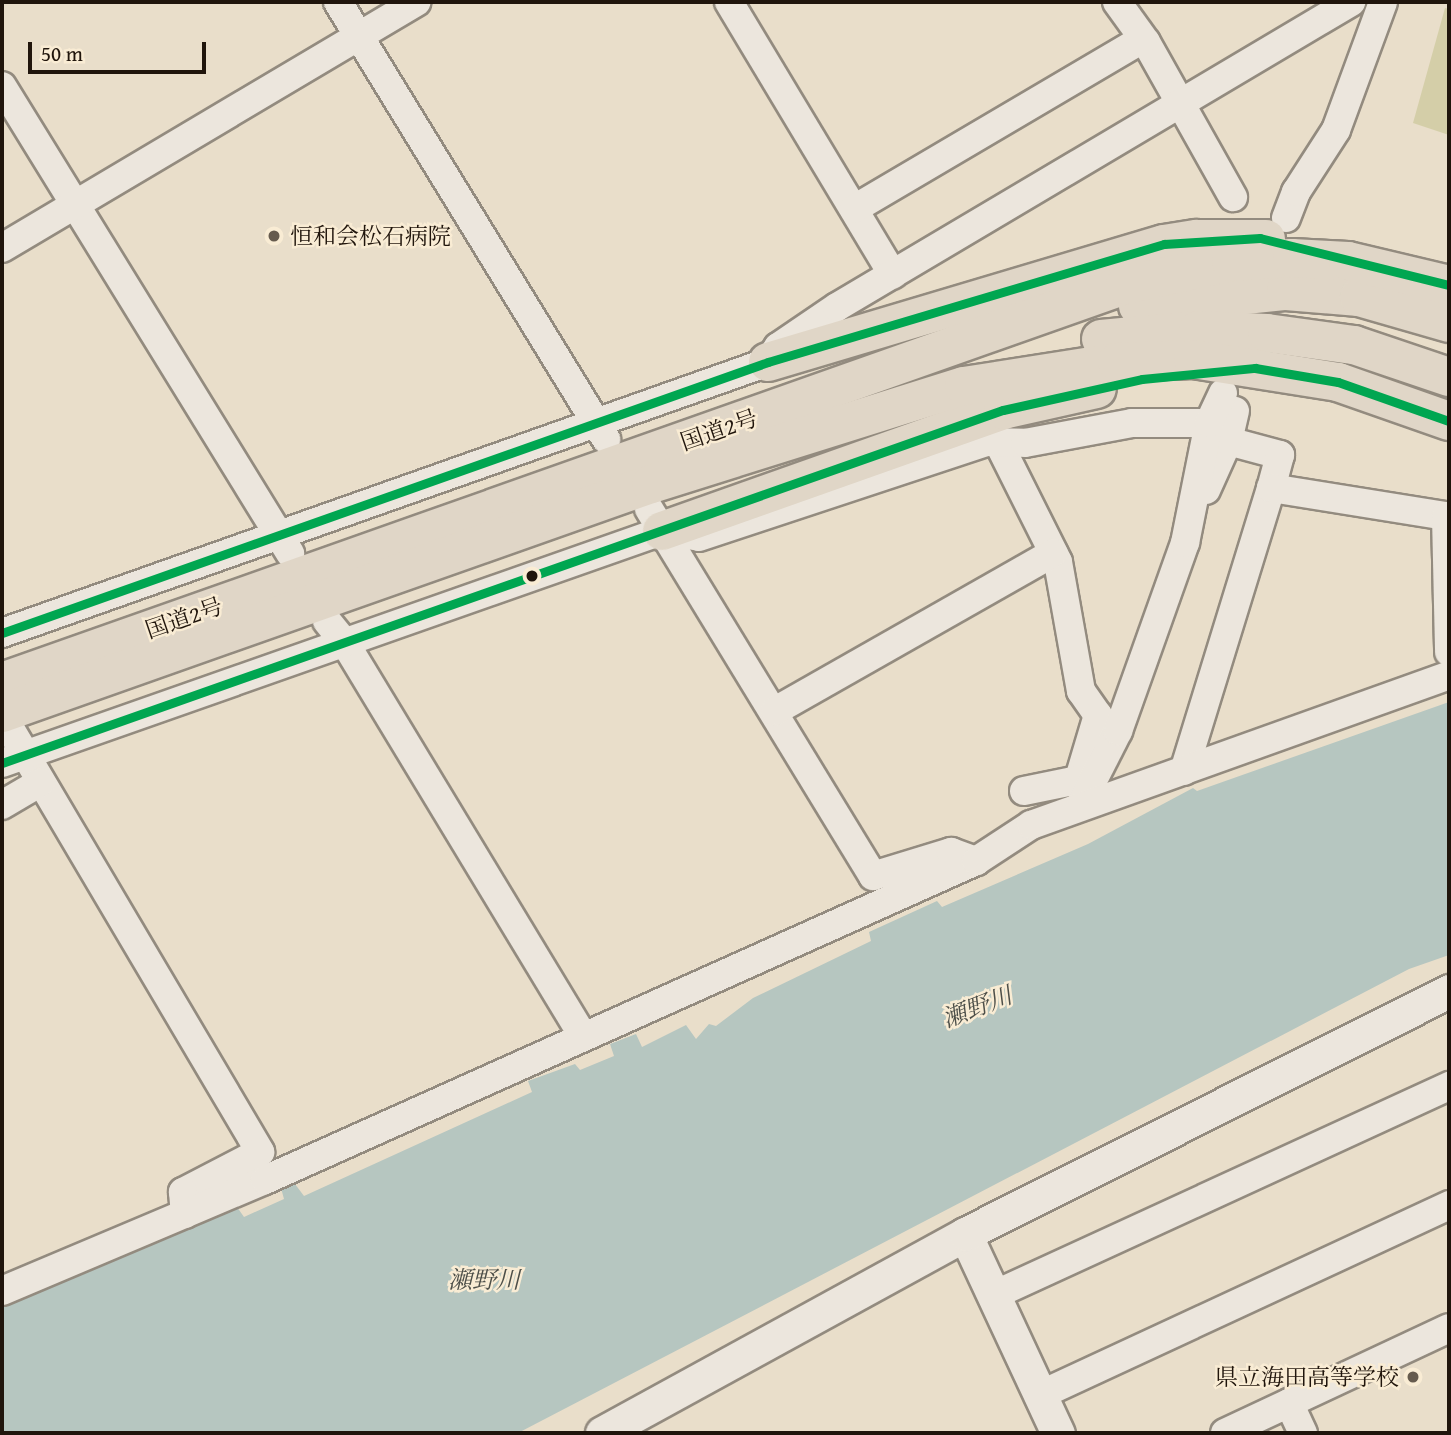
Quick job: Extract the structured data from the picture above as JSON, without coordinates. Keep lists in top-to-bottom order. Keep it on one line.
{"streets":{"highway":["国道2号"]},"water":["瀬野川"],"places":["恒和会松石病院","県立海田高等学校"],"scale_bar":"50 m"}
